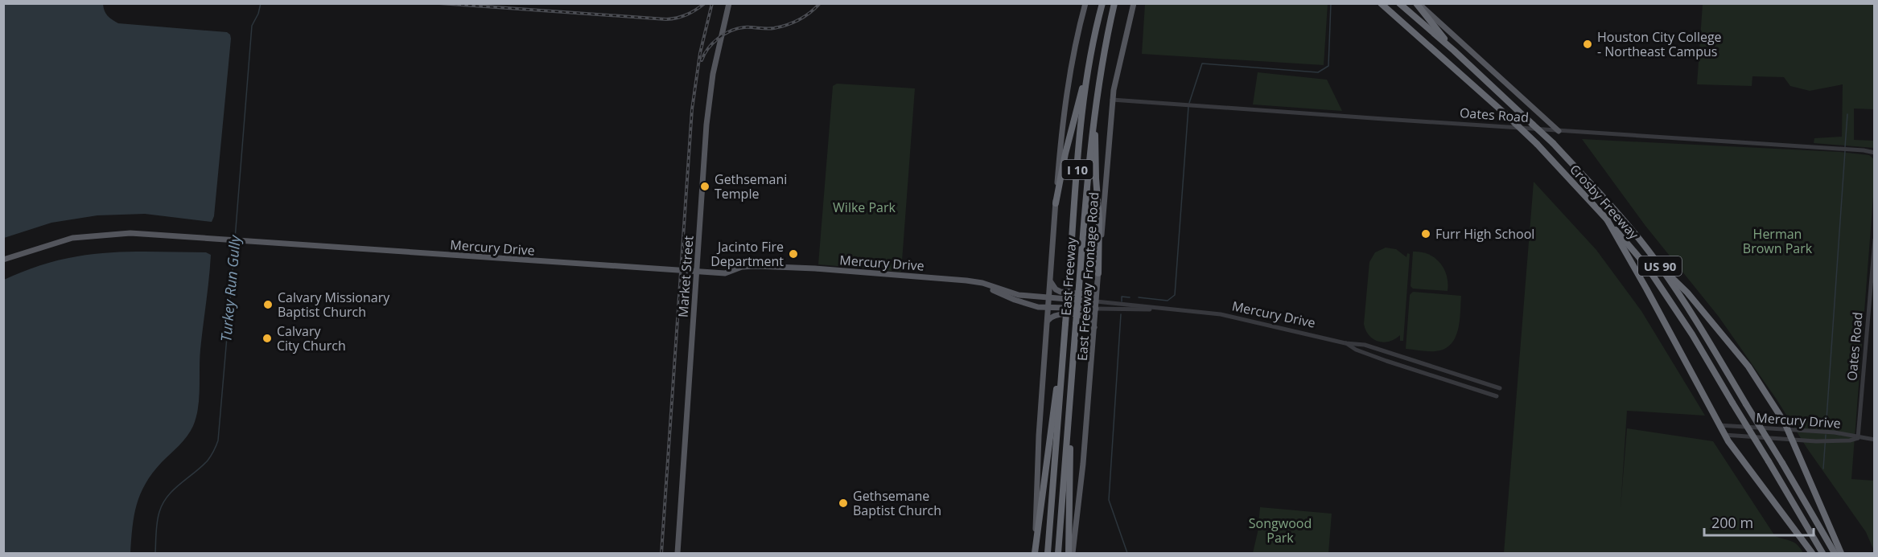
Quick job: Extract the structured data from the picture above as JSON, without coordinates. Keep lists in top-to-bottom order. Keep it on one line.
{"streets":{"highway":["I 10","Crosby Freeway","US 90","East Freeway"],"main road":["Mercury Drive","Market Street","East Freeway Frontage Road"],"street":["Oates Road"]},"crossings":[["Oates Road","Mercury Drive"],["Oates Road","East Freeway Frontage Road"],["Mercury Drive","Market Street"],["Mercury Drive","East Freeway Frontage Road"]],"water":["Turkey Run Gully"],"parks":["Wilke Park","Herman Brown Park","Songwood Park"],"places":["Houston City College - Northeast Campus","Gethsemani Temple","Furr High School","Jacinto Fire Department","Calvary Missionary Baptist Church","Calvary City Church","Gethsemane Baptist Church"],"scale_bar":"200 m"}
